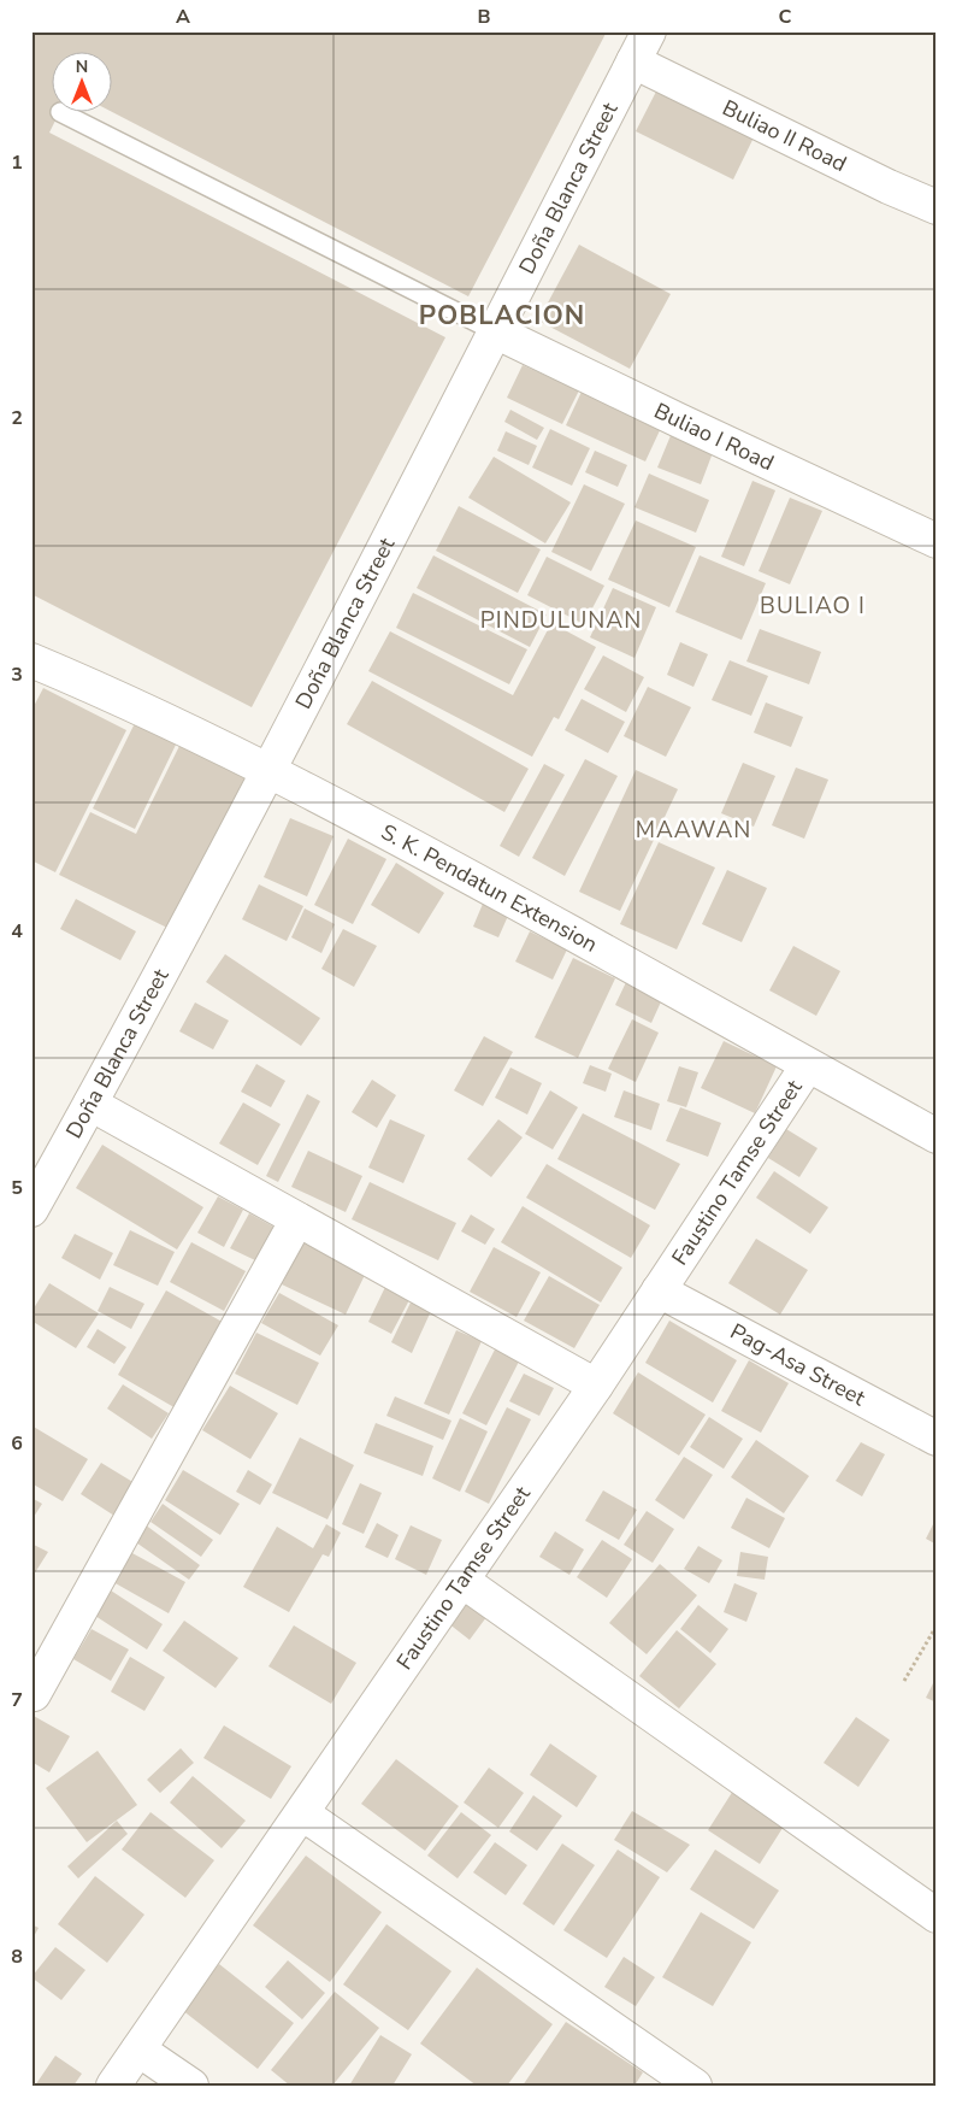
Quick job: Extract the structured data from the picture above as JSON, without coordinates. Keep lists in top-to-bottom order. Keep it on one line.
{"streets":{"street":["Buliao II Road","Doña Blanca Street","Buliao I Road","S. K. Pendatun Extension","Faustino Tamse Street","Pag-Asa Street"]},"crossings":[["Buliao II Road","Doña Blanca Street"],["Doña Blanca Street","Buliao I Road"],["Doña Blanca Street","S. K. Pendatun Extension"],["S. K. Pendatun Extension","Faustino Tamse Street"],["Faustino Tamse Street","Pag-Asa Street"]],"districts":["POBLACION","BULIAO I","PINDULUNAN","MAAWAN"],"north":"top","grid":{"columns":["A","B","C"],"rows":["1","2","3","4","5","6","7","8"]}}
